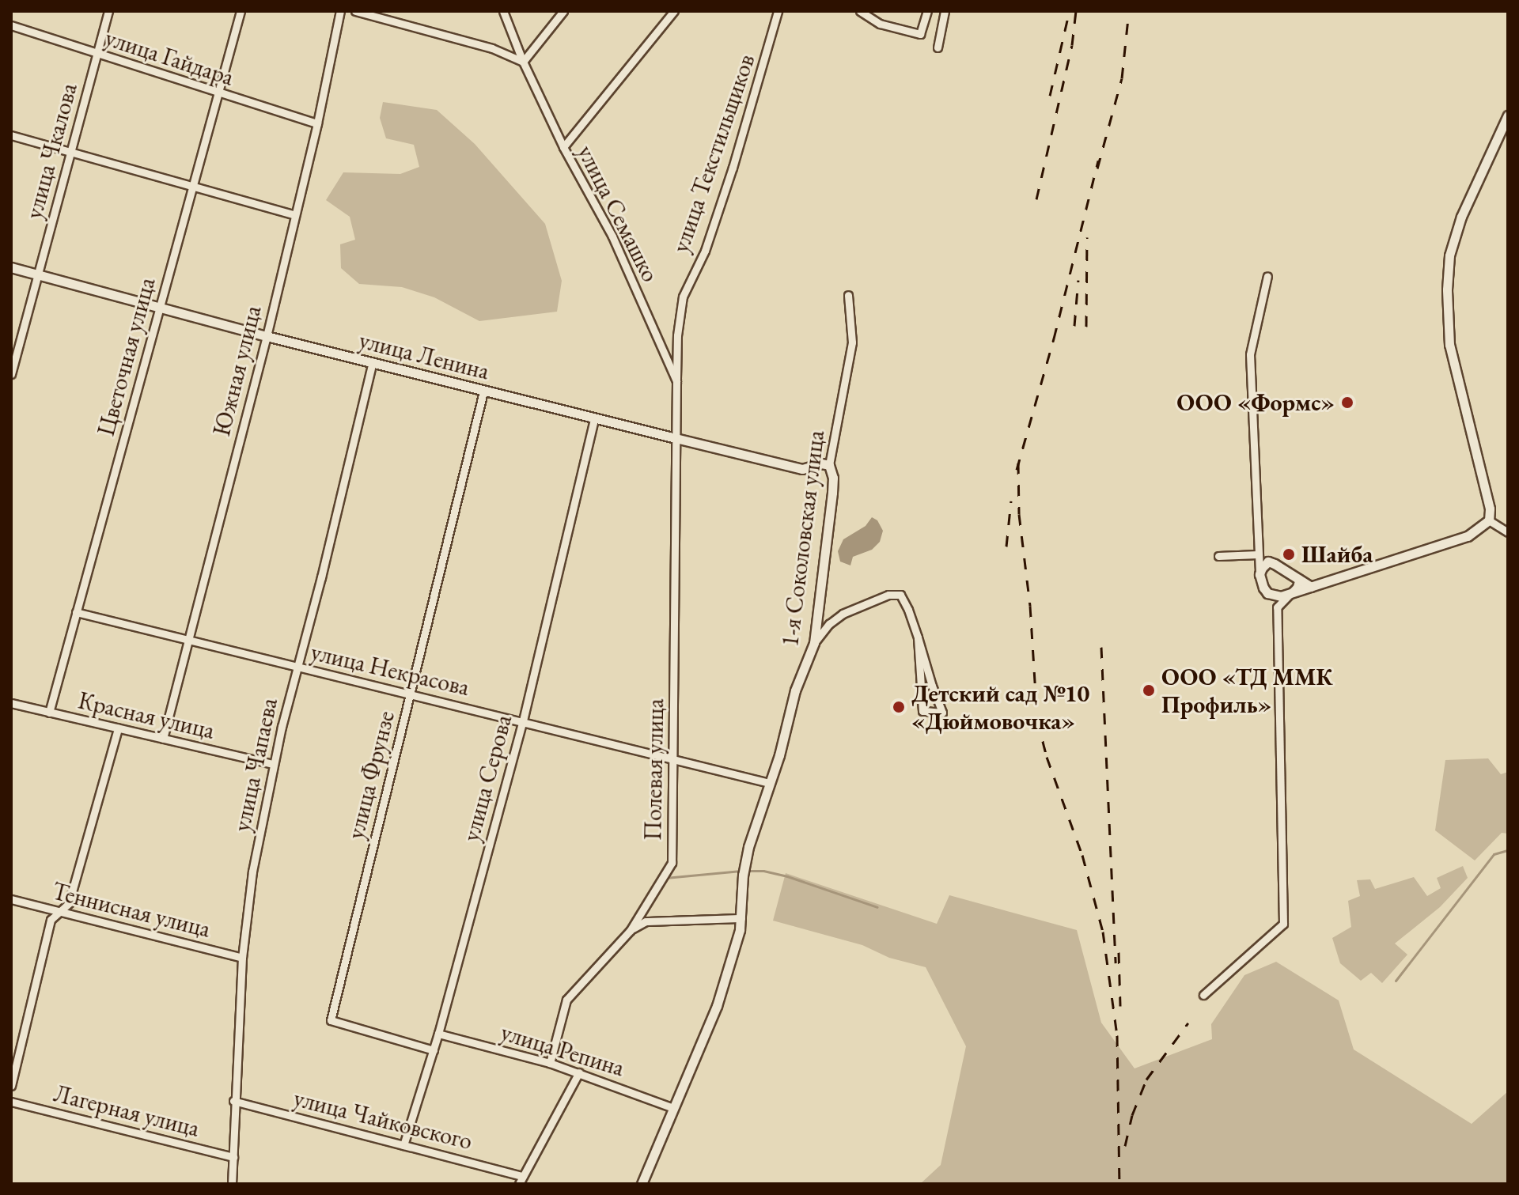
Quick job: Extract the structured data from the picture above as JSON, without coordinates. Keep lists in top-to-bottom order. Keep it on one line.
{"streets":{"street":["улица Гайдара","улица Чкалова","улица Текстильщиков","улица Семашко","улица Ленина","Цветочная улица","Южная улица","1-я Соколовская улица","улица Некрасова","Красная улица","улица Чапаева","Полевая улица","улица Фрунзе","улица Серова","Теннисная улица","улица Репина","Лагерная улица","улица Чайковского"]},"crossings":[["улица Гайдара","улица Чкалова"],["улица Гайдара","Цветочная улица"],["улица Гайдара","Южная улица"],["улица Чкалова","улица Ленина"],["улица Текстильщиков","улица Семашко"],["улица Семашко","улица Ленина"],["улица Семашко","Полевая улица"],["улица Ленина","Цветочная улица"],["улица Ленина","Южная улица"],["улица Ленина","1-я Соколовская улица"],["улица Ленина","улица Чапаева"],["улица Ленина","Полевая улица"],["улица Ленина","улица Фрунзе"],["улица Ленина","улица Серова"],["Цветочная улица","улица Некрасова"],["Цветочная улица","Красная улица"],["Южная улица","улица Некрасова"],["Южная улица","Красная улица"],["1-я Соколовская улица","улица Некрасова"],["1-я Соколовская улица","улица Репина"],["улица Некрасова","улица Чапаева"],["улица Некрасова","Полевая улица"],["улица Некрасова","улица Фрунзе"],["улица Некрасова","улица Серова"],["Красная улица","улица Чапаева"],["улица Чапаева","Теннисная улица"],["улица Чапаева","Лагерная улица"],["улица Чапаева","улица Чайковского"],["Полевая улица","улица Репина"],["улица Фрунзе","улица Серова"],["улица Серова","улица Репина"],["улица Серова","улица Чайковского"]],"places":["ООО «Формс»","Шайба","ООО «ТД ММК Профиль»","Детский сад №10 «Дюймовочка»"]}
